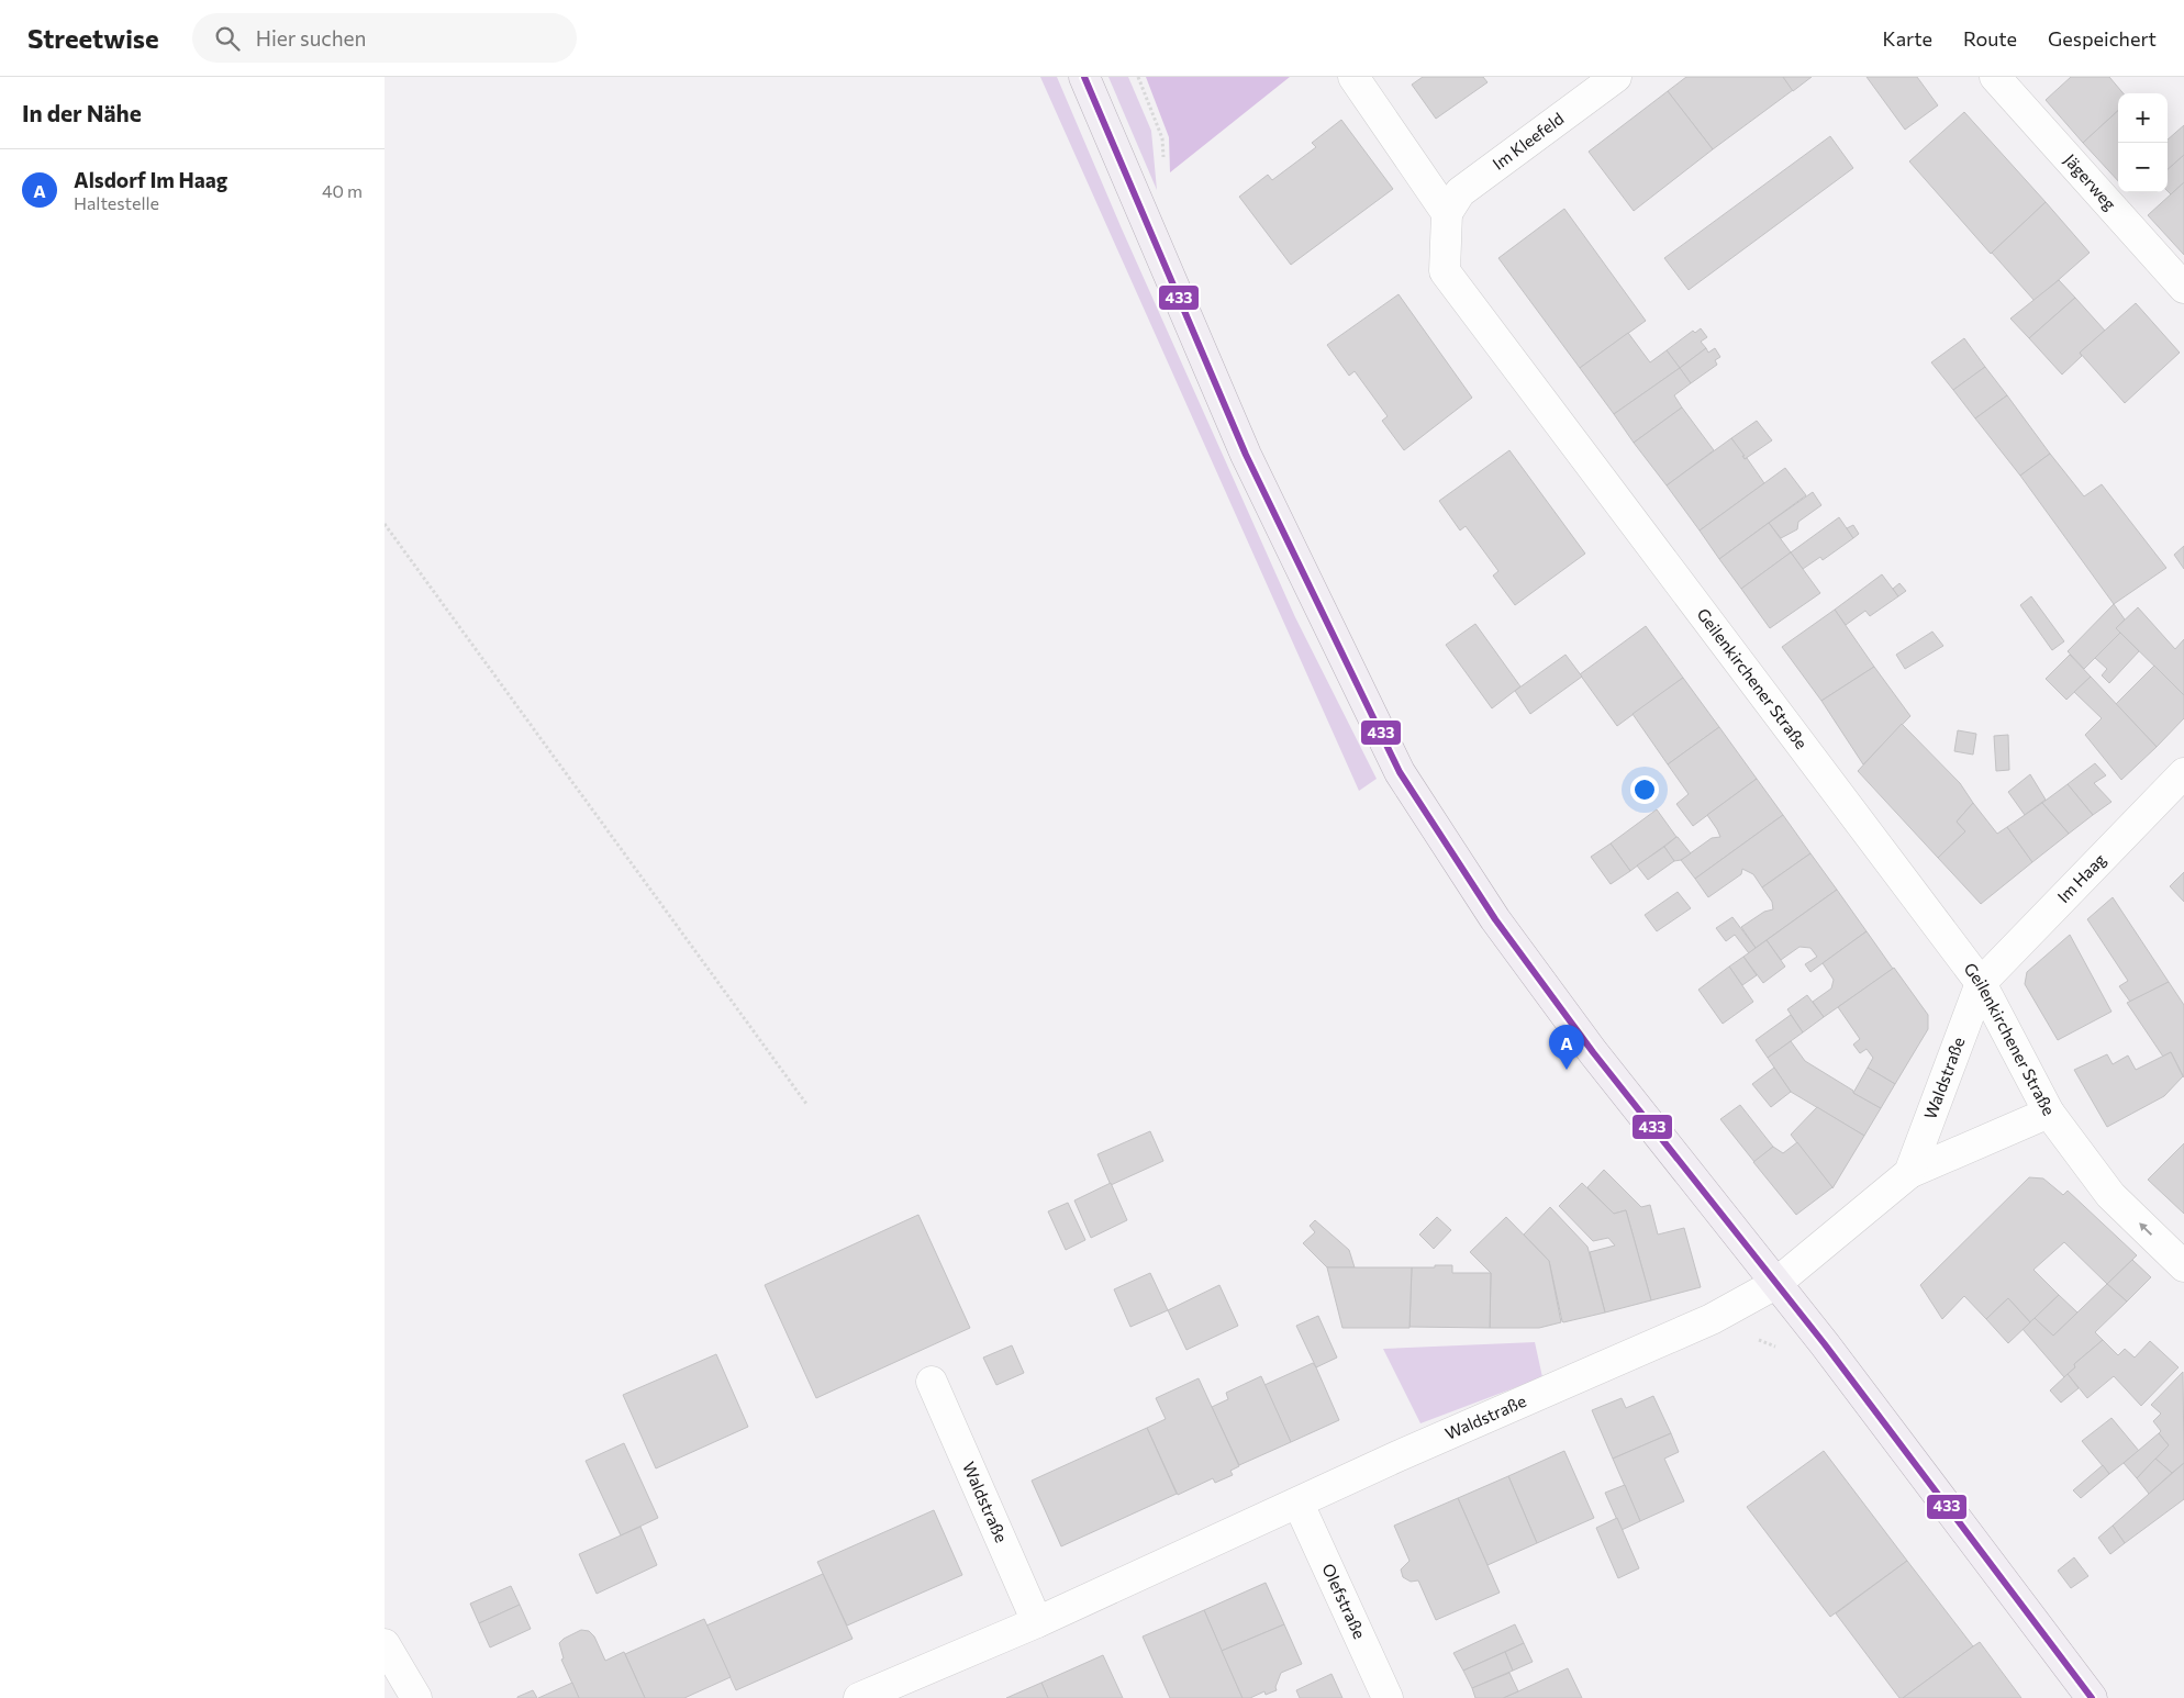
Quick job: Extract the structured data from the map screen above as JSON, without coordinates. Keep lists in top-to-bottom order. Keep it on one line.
{"streets":{"street":["Im Kleefeld","Jägerweg","Geilenkirchener Straße","Im Haag","Waldstraße","Olefstraße"]},"crossings":[["Im Kleefeld","Geilenkirchener Straße"],["Geilenkirchener Straße","Im Haag"],["Geilenkirchener Straße","Waldstraße"],["Im Haag","Waldstraße"],["Waldstraße","Olefstraße"]],"lines":["transit line 433"],"page":{"header":"Streetwise","search":"Hier suchen","nav":["Karte","Route","Gespeichert"],"heading":"In der Nähe","map_buttons":["+","−"],"list":[{"mark":"A","name":"Alsdorf Im Haag","note":"Haltestelle","value":"40 m"}],"pins":"A"}}
